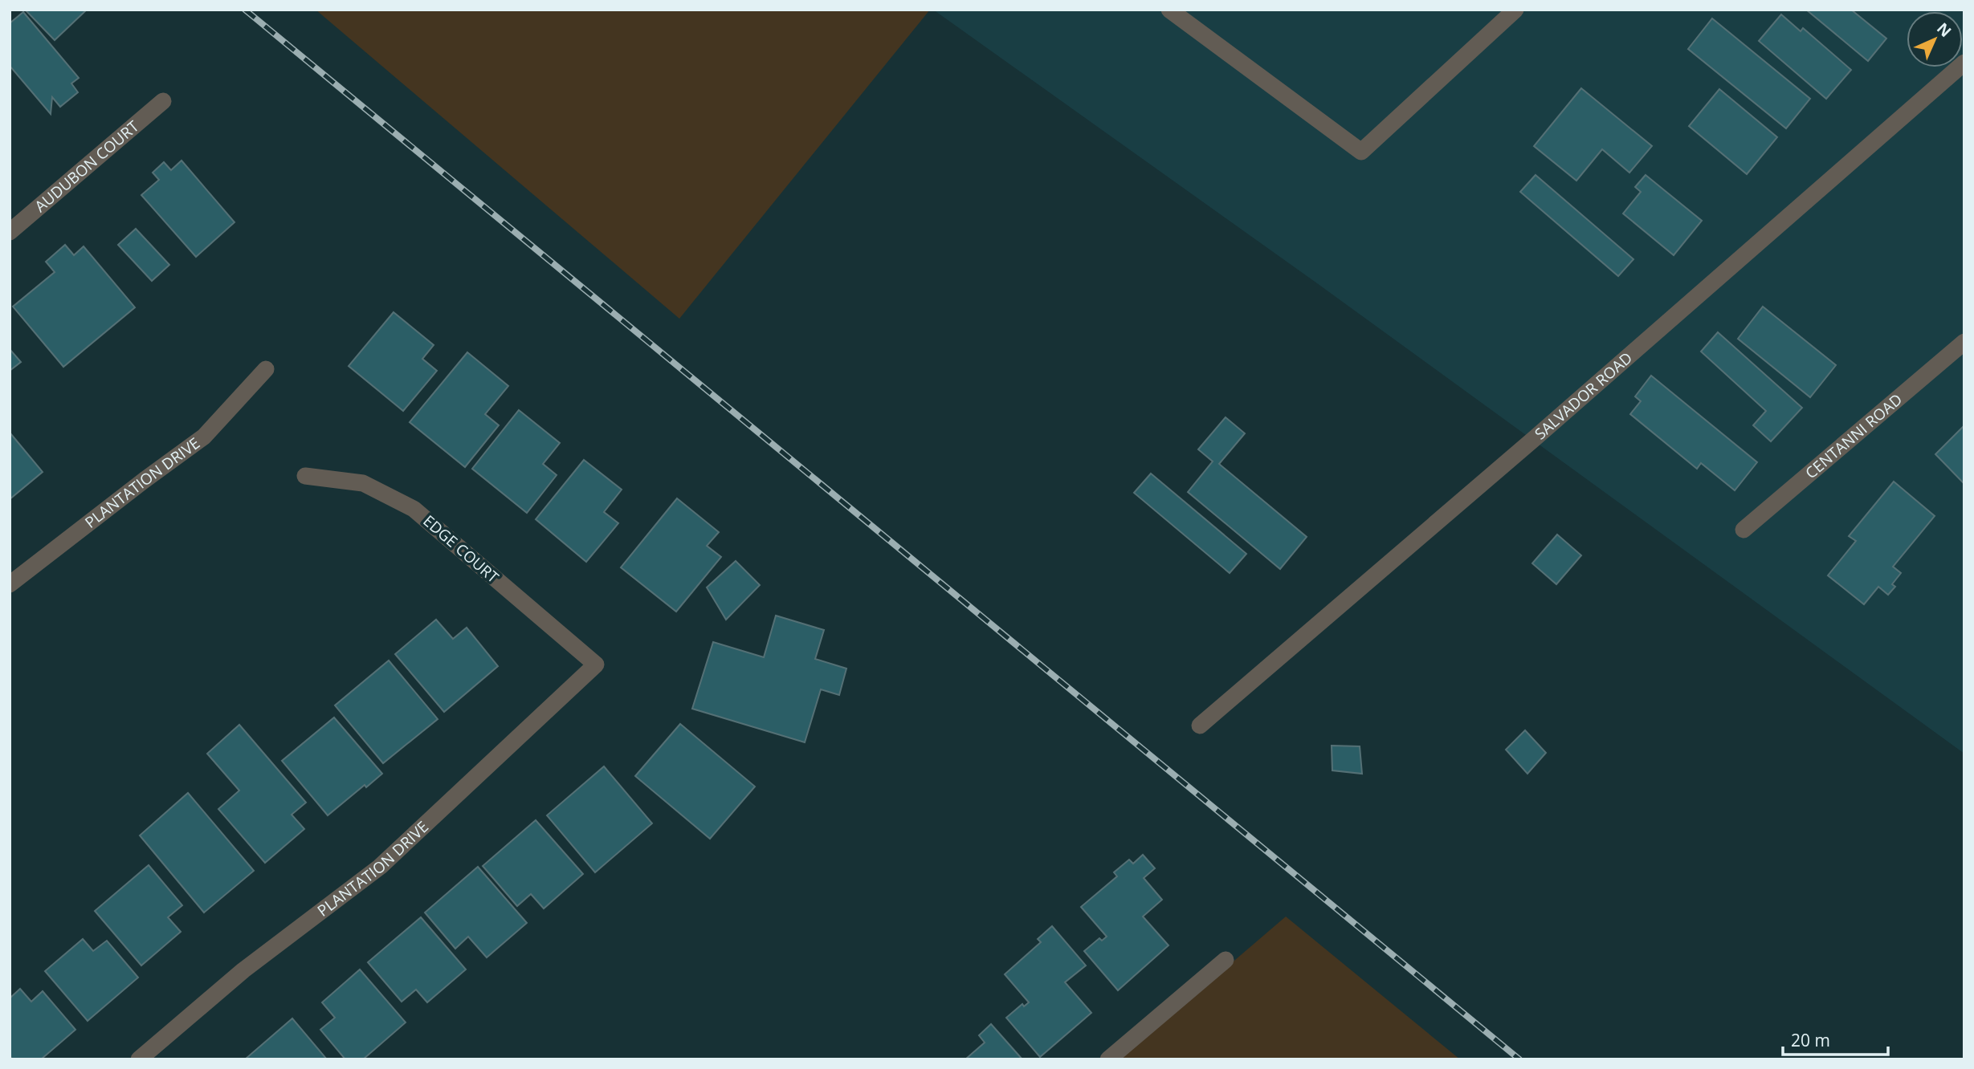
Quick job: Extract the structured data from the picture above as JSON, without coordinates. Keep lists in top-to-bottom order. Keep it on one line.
{"streets":{"street":["AUDUBON COURT","SALVADOR ROAD","CENTANNI ROAD","PLANTATION DRIVE","EDGE COURT"]},"crossings":[["PLANTATION DRIVE","EDGE COURT"]],"scale_bar":"20 m","north":"top right"}
